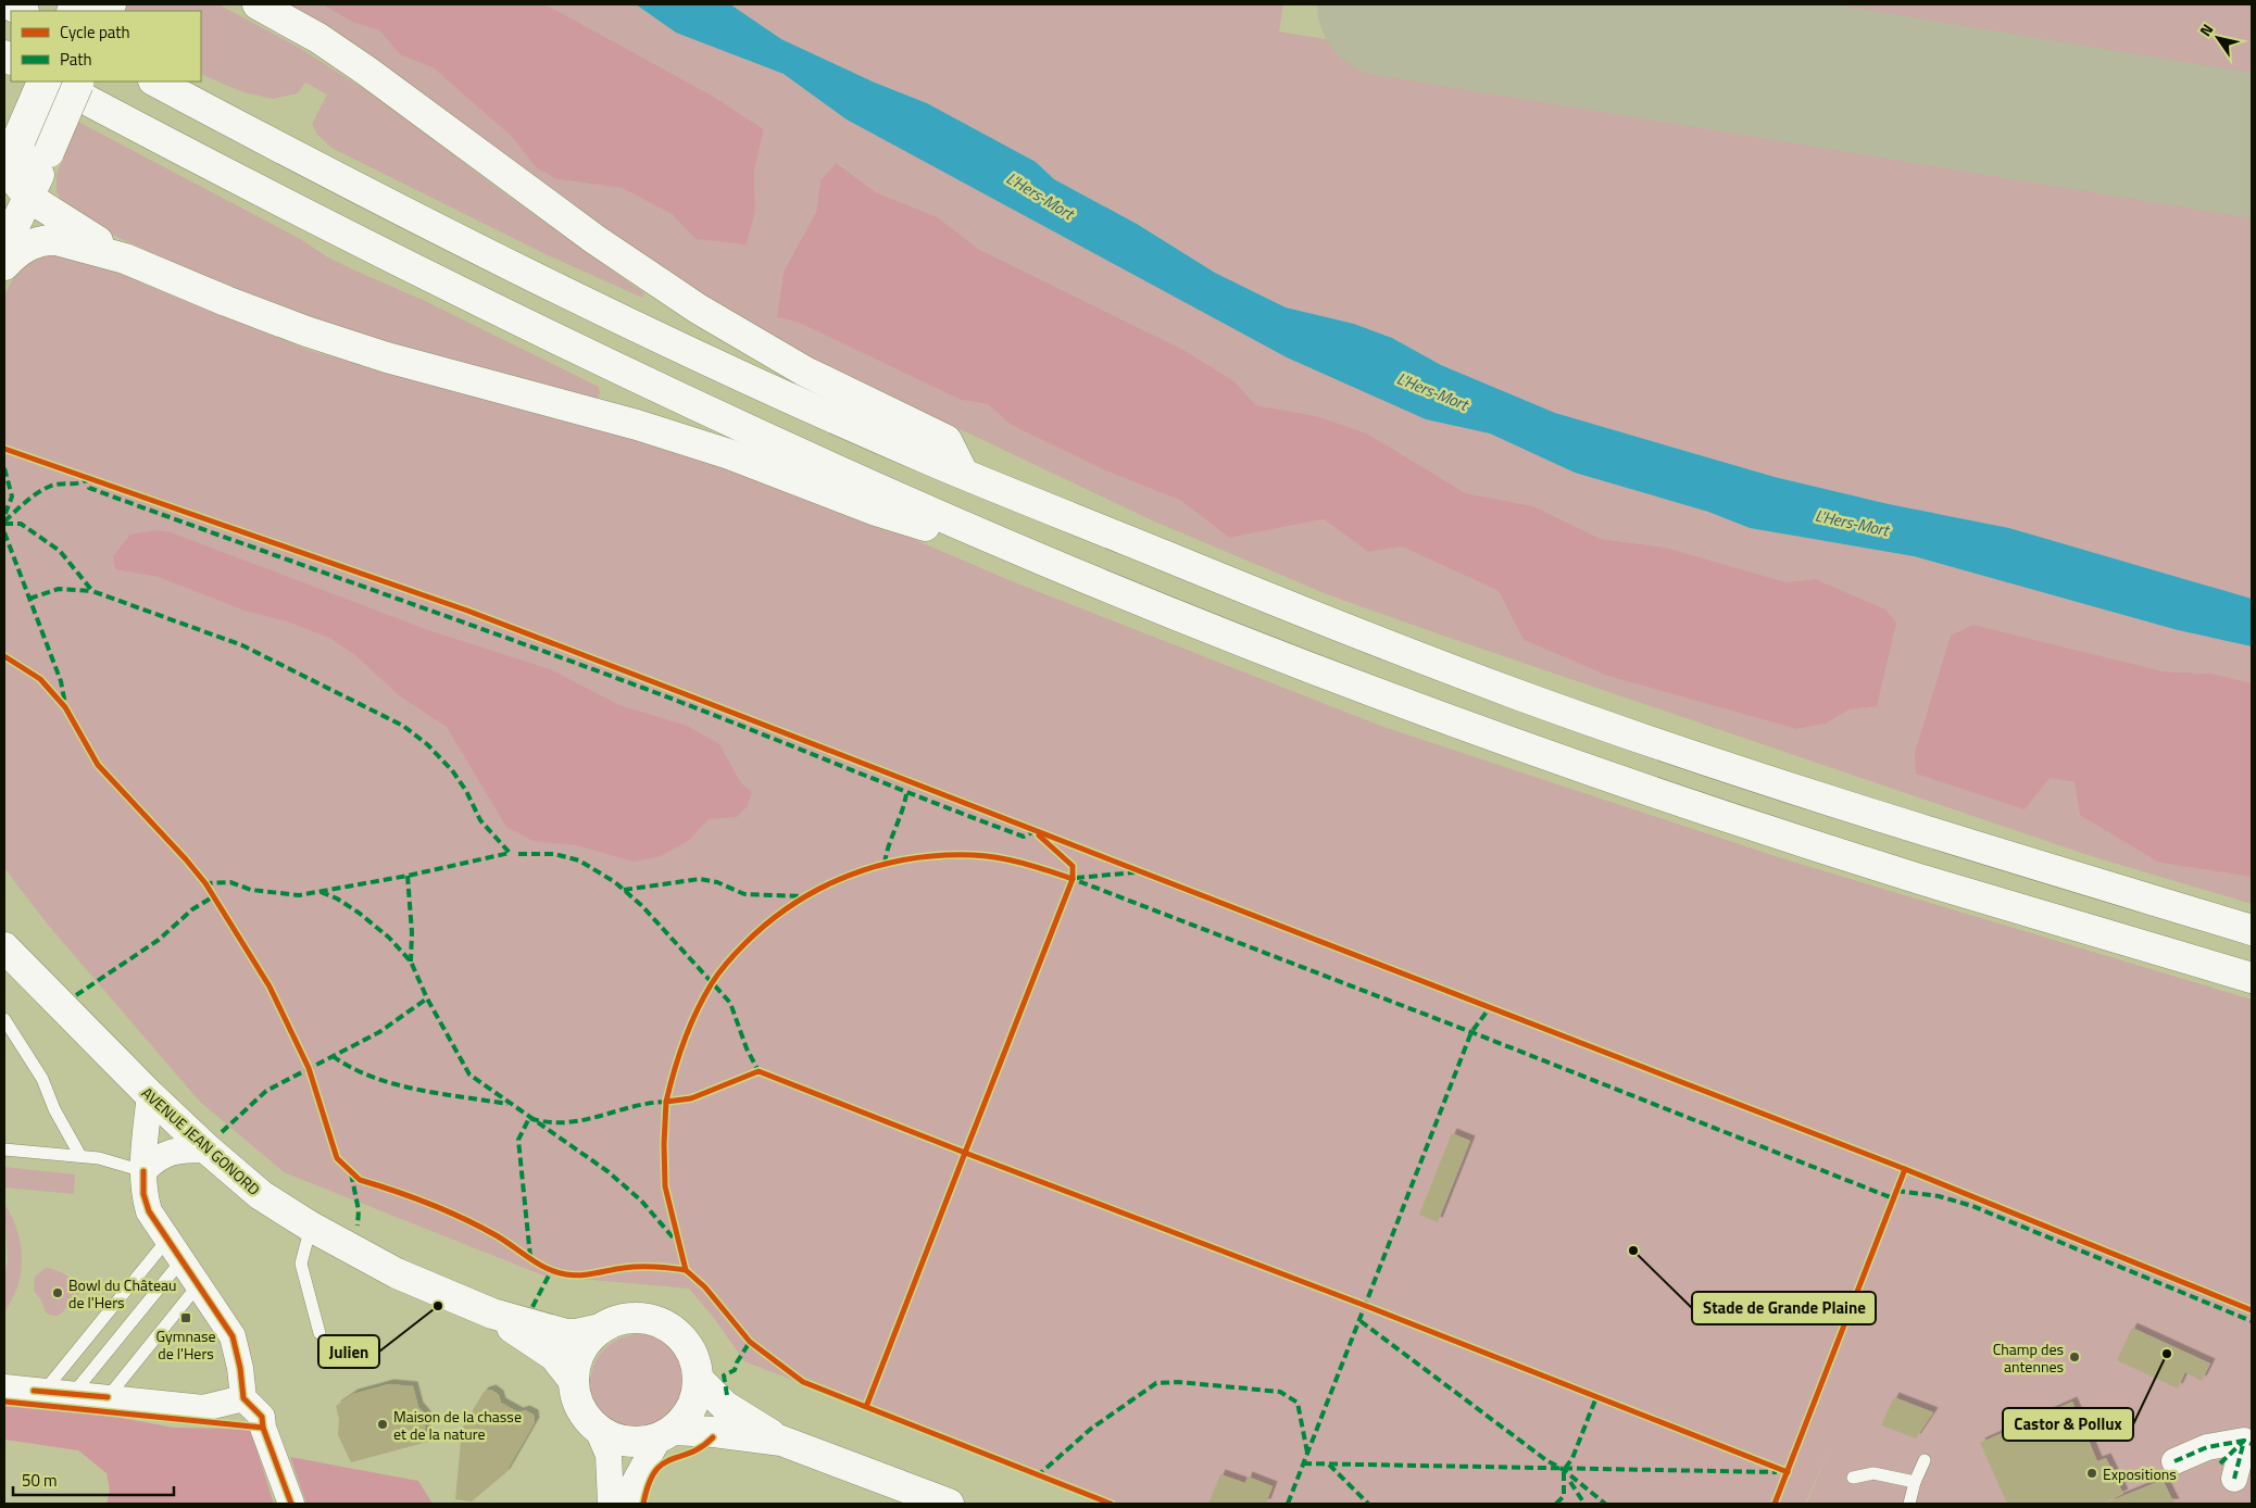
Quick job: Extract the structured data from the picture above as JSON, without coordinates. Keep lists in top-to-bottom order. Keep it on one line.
{"streets":{"main road":["AVENUE JEAN GONORD"]},"water":["L'Hers-Mort"],"places":{"other":["Stade de Grande Plaine","Bowl du Château de l'Hers","Julien","Castor & Pollux","Champ des antennes","Maison de la chasse et de la nature","Expositions"],"transit":["Gymnase de l'Hers"]},"legend":["Cycle path","Path"],"scale_bar":"50 m","north":"top left"}
